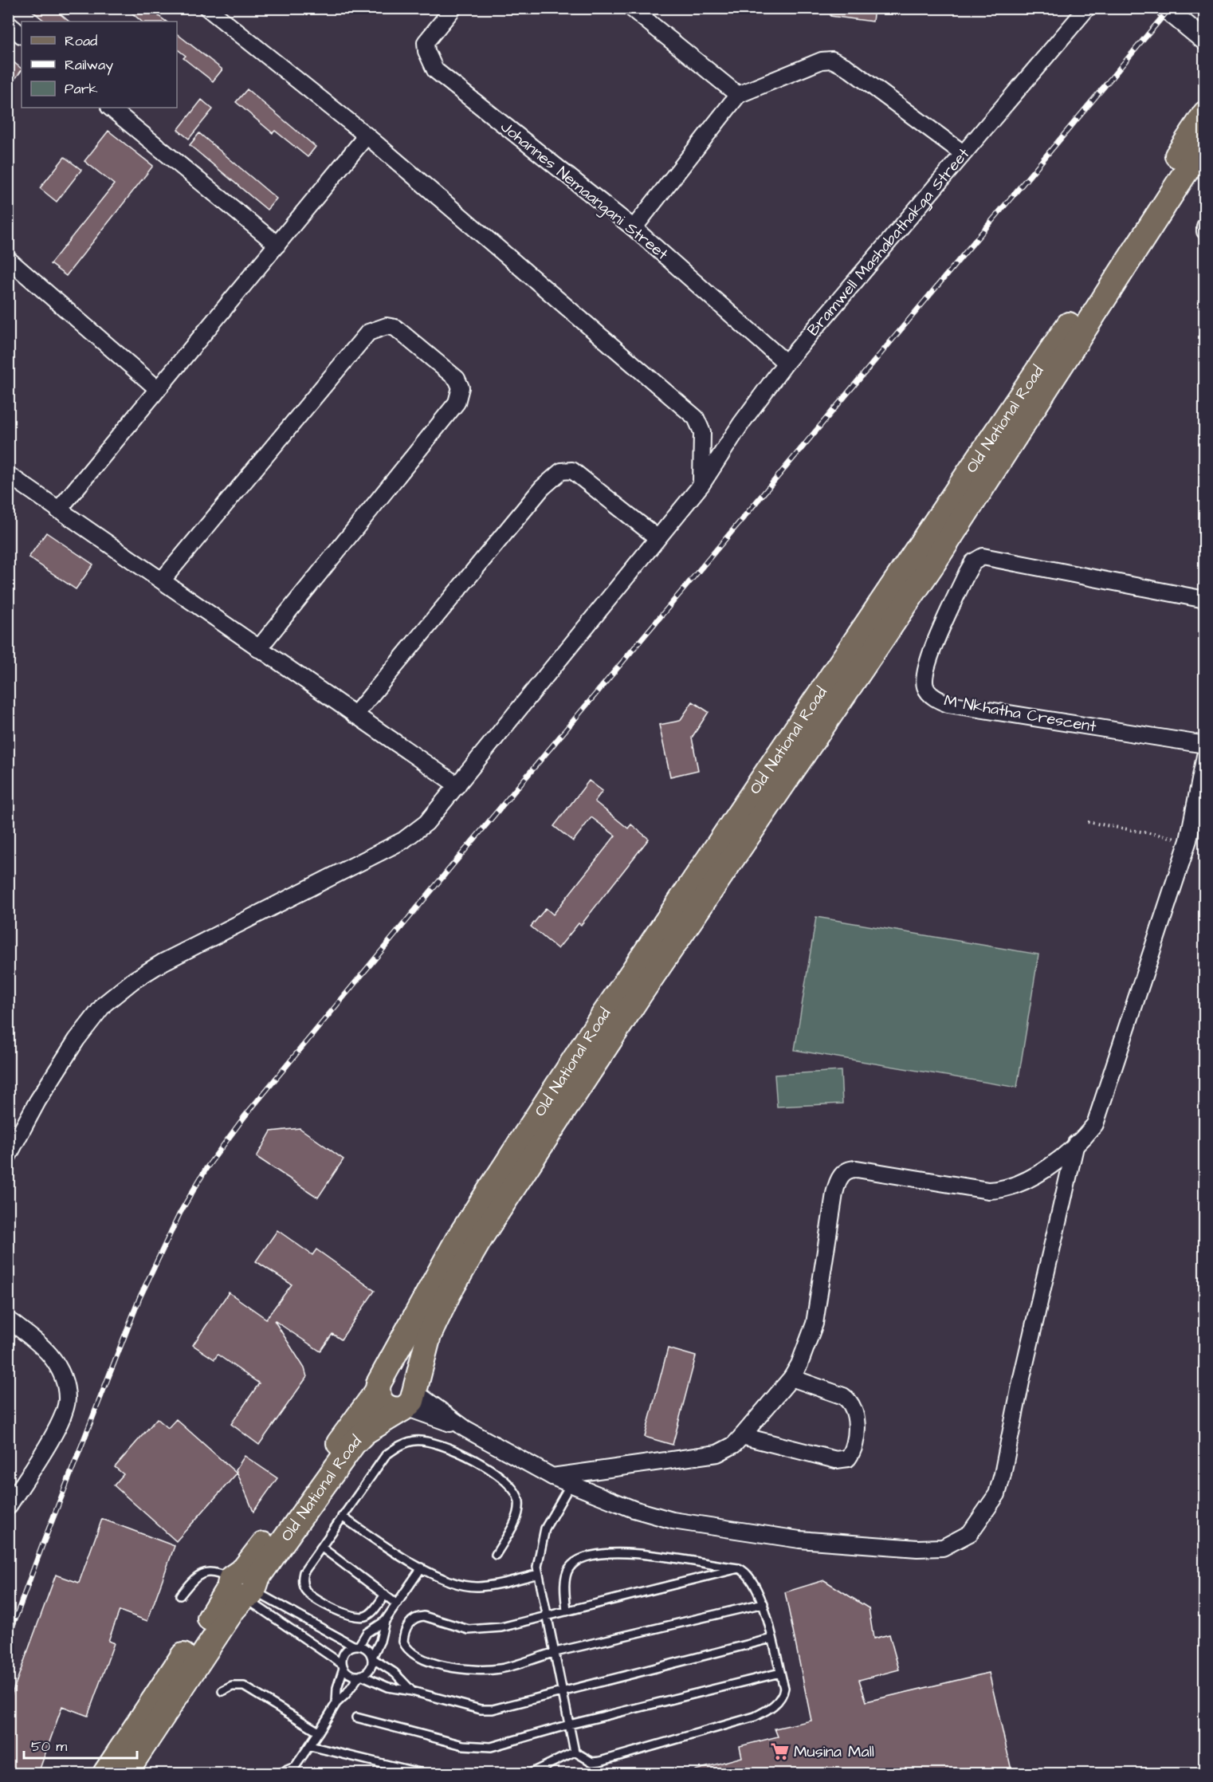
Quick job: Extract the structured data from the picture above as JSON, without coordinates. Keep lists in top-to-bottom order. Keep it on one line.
{"streets":{"main road":["Old National Road"],"street":["Johannes Nemaangani Street","Bramwell Mashabathakga Street","M Nkhatha Crescent"]},"crossings":[["Johannes Nemaangani Street","Bramwell Mashabathakga Street"]],"places":{"supermarket":["Musina Mall"]},"legend":["Road","Railway","Park"],"scale_bar":"50 m"}
